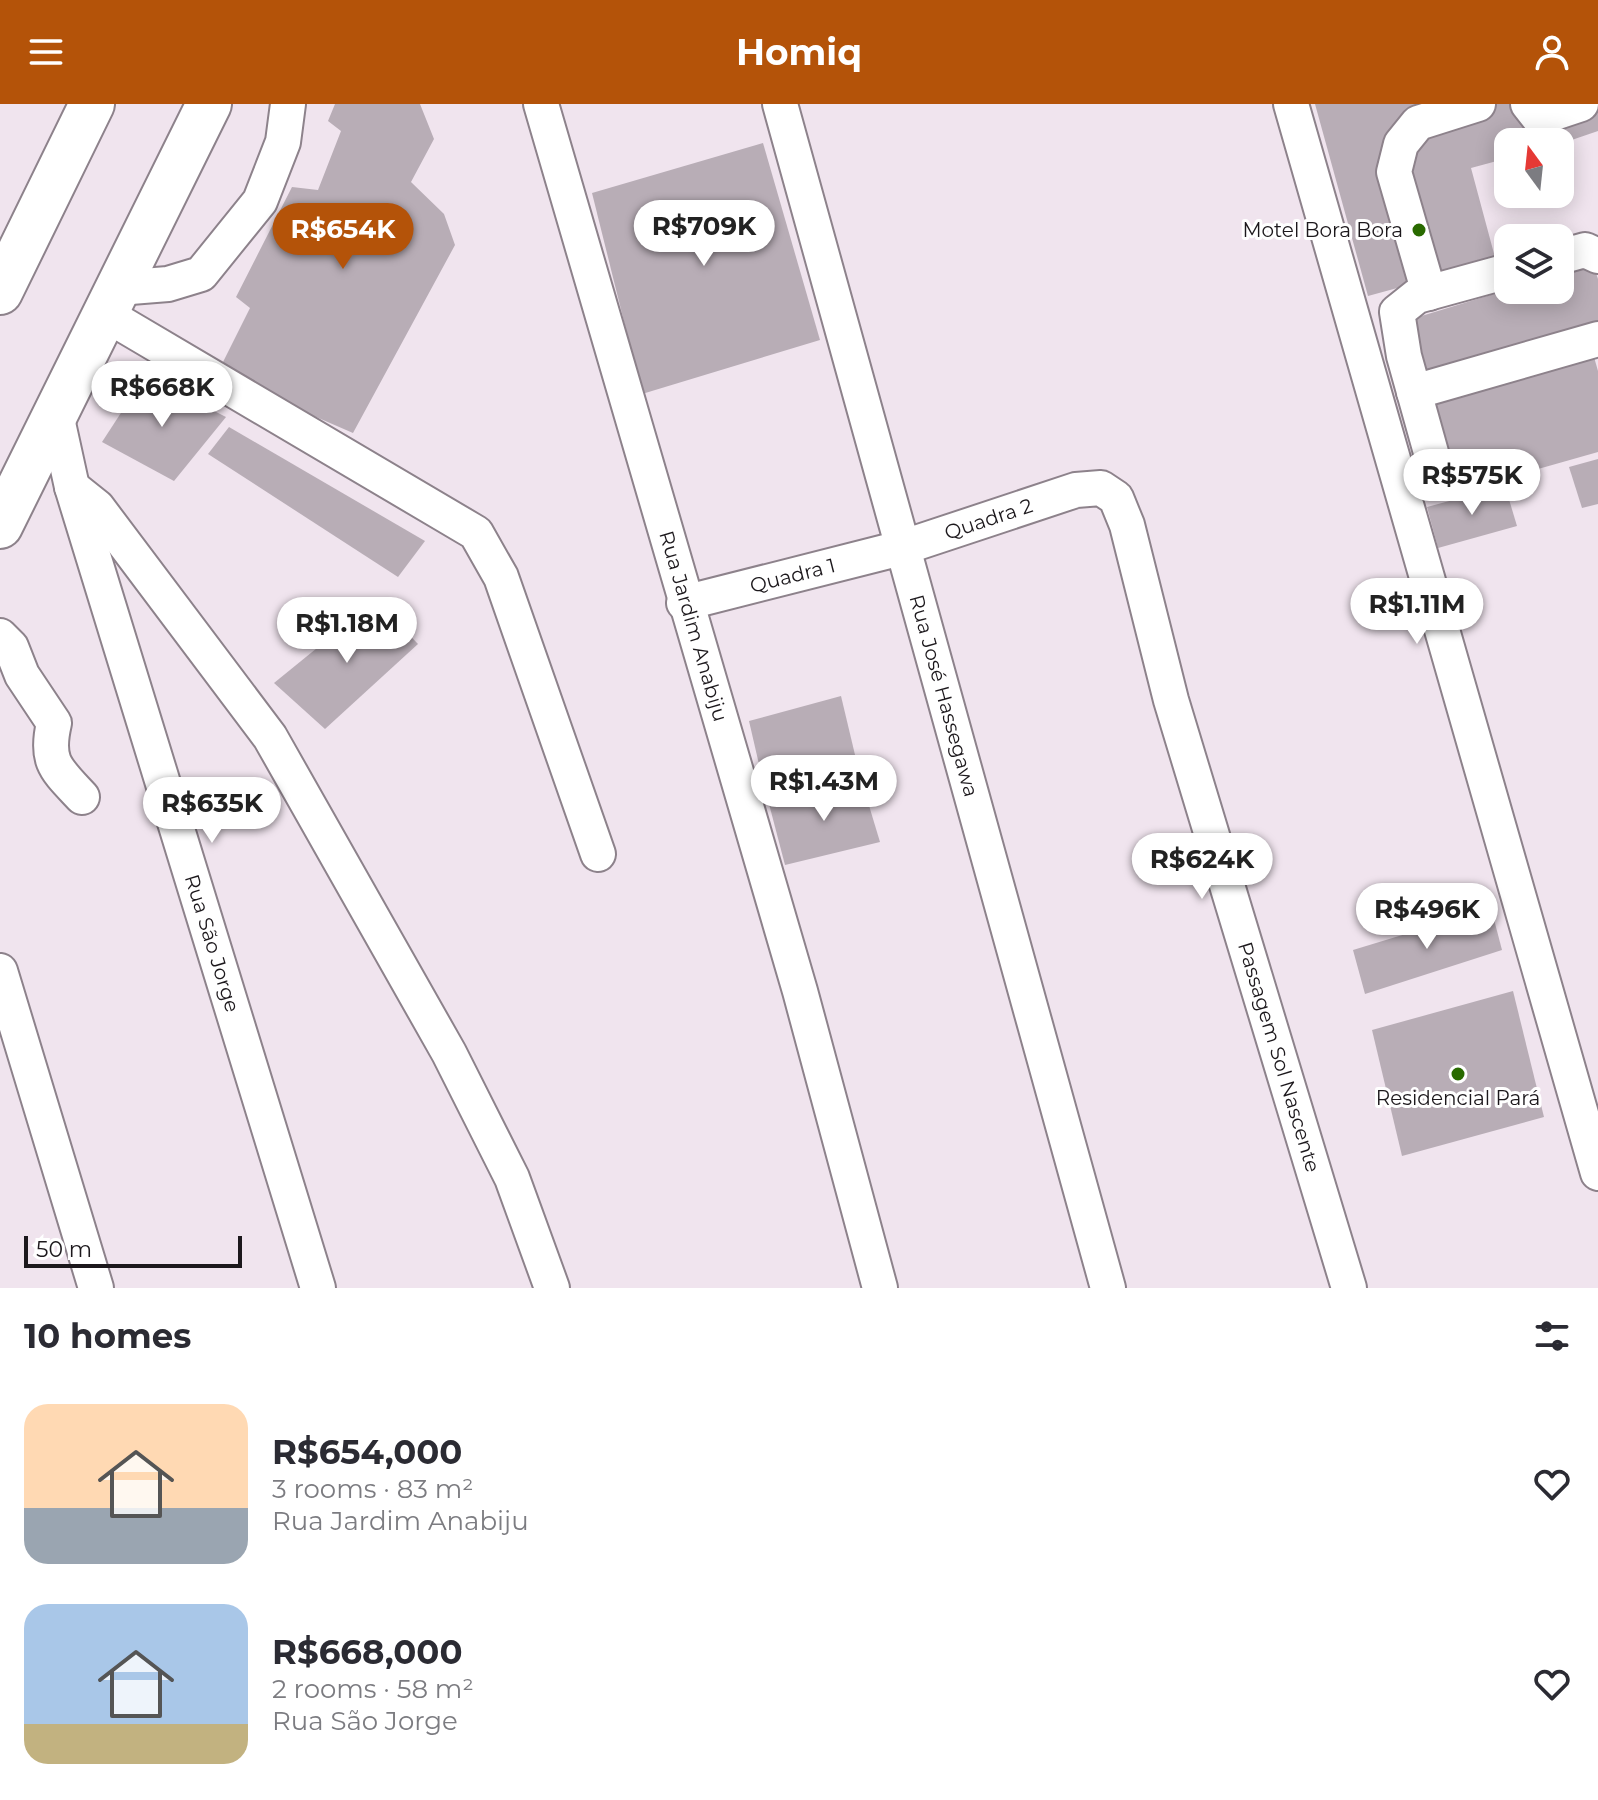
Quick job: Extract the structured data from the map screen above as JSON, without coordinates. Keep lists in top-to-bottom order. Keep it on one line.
{"streets":{"street":["Quadra 2","Quadra 1","Rua Jardim Anabiju","Rua José Hassegawa","Rua São Jorge","Passagem Sol Nascente"]},"crossings":[["Quadra 2","Quadra 1"],["Quadra 2","Rua José Hassegawa"],["Quadra 2","Passagem Sol Nascente"],["Quadra 1","Rua Jardim Anabiju"],["Quadra 1","Rua José Hassegawa"]],"places":["Motel Bora Bora","Residencial Pará"],"scale_bar":"50 m","north":"top","page":{"header":"Homiq","price":["R$709K","R$654K","R$668K","R$575K","R$1.11M","R$1.18M","R$1.43M","R$635K","R$624K","R$496K"],"scale":"50 m","heading":"10 homes","list":[{"name":"R$654,000","note":"3 rooms · 83 m² · Rua Jardim Anabiju"},{"name":"R$668,000","note":"2 rooms · 58 m² · Rua São Jorge"}]}}
